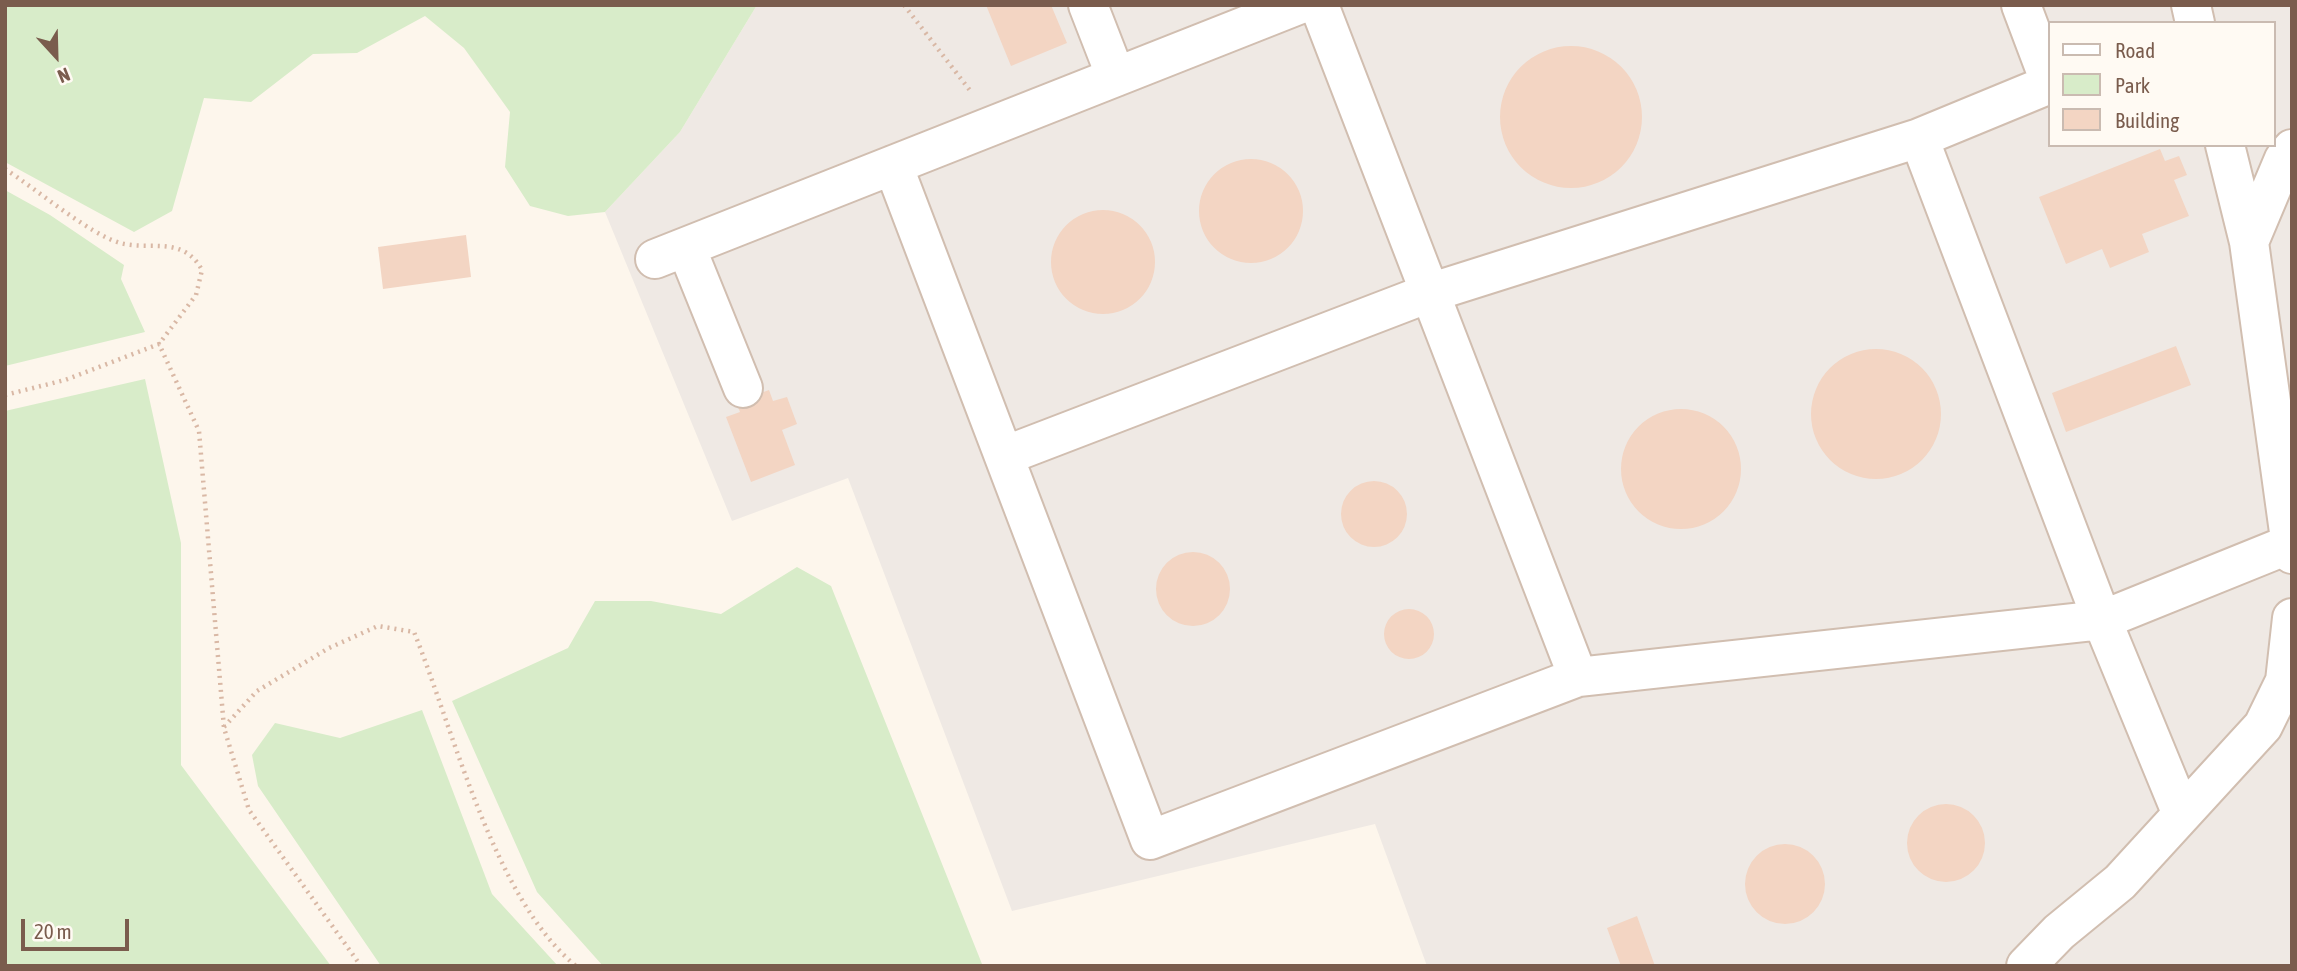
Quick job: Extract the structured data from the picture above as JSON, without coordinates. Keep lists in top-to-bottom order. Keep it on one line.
{"legend":["Road","Park","Building"],"scale_bar":"20 m","north":"bottom"}
